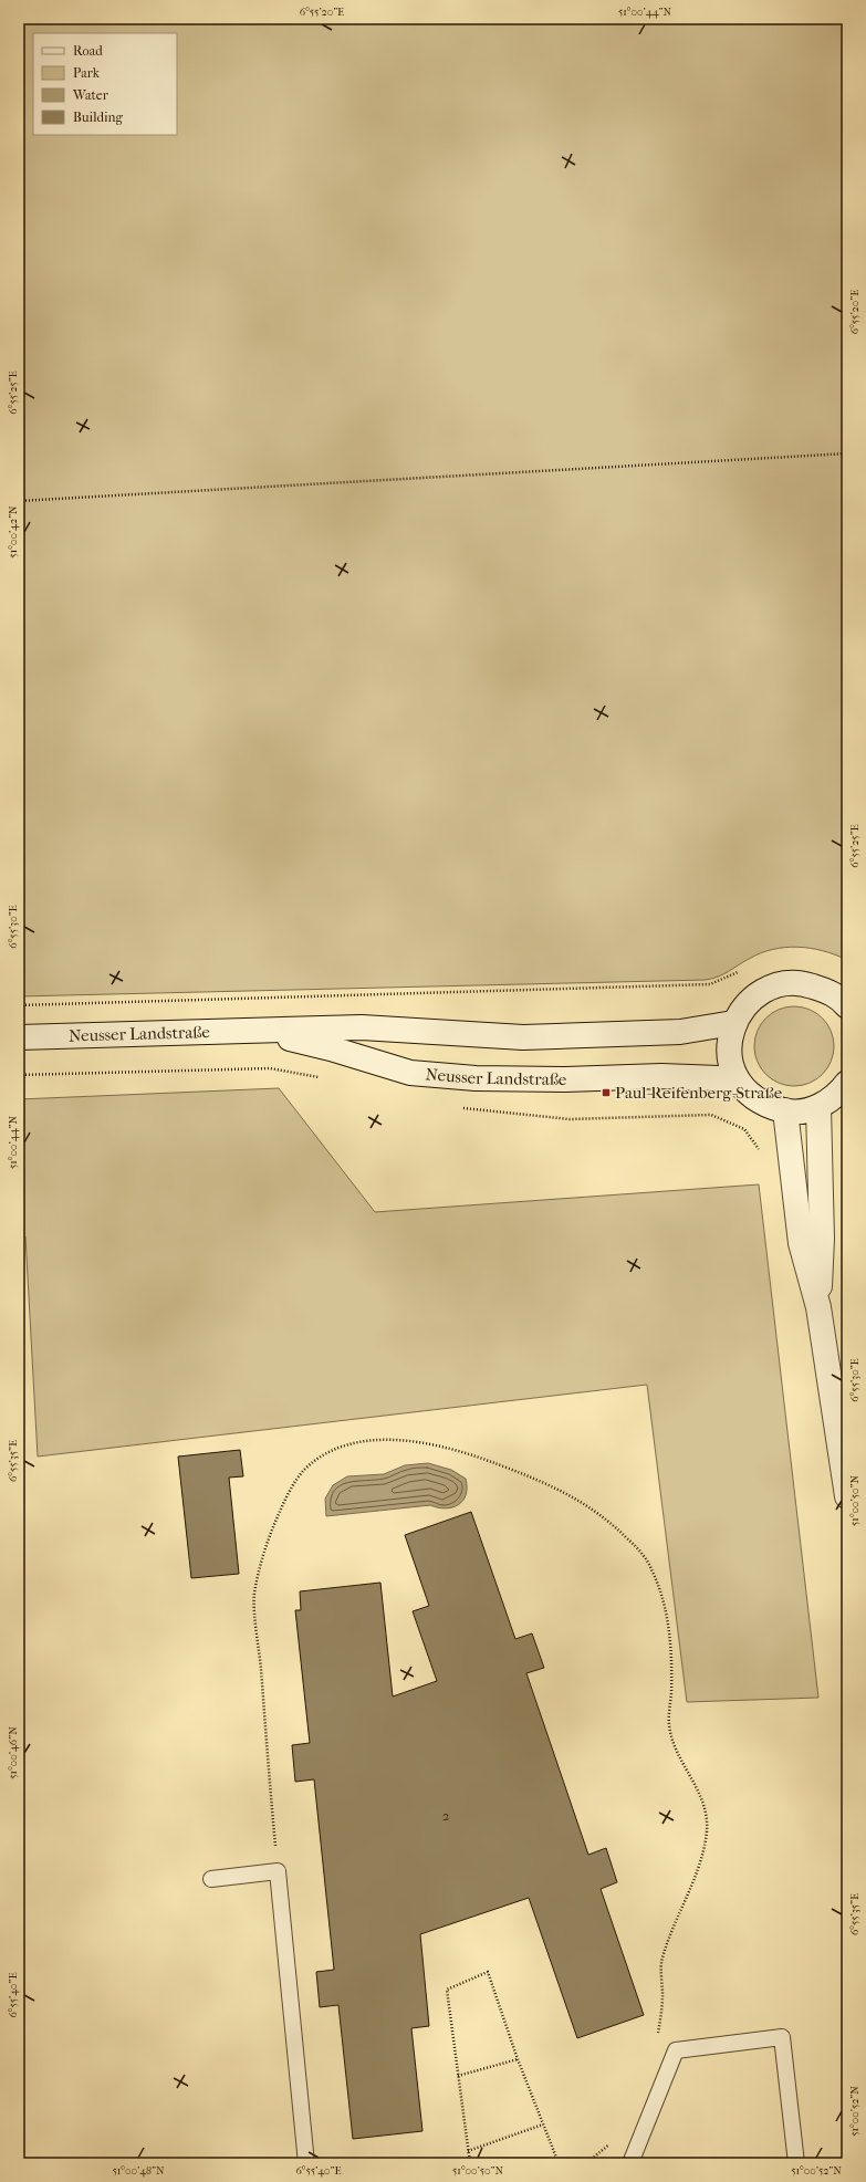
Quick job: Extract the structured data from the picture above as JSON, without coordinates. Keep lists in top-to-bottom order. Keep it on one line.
{"streets":{"main road":["Neusser Landstraße"]},"places":{"transit":["Paul-Reifenberg-Straße"]},"house_numbers":["2"],"legend":["Road","Park","Water","Building"],"coordinates":["6°55'20\"E","51°00'44\"N","6°55'25\"E","51°00'42\"N","6°55'30\"E","6°55'35\"E","51°00'50\"N","51°00'46\"N","6°55'40\"E","51°00'52\"N","51°00'48\"N"]}
